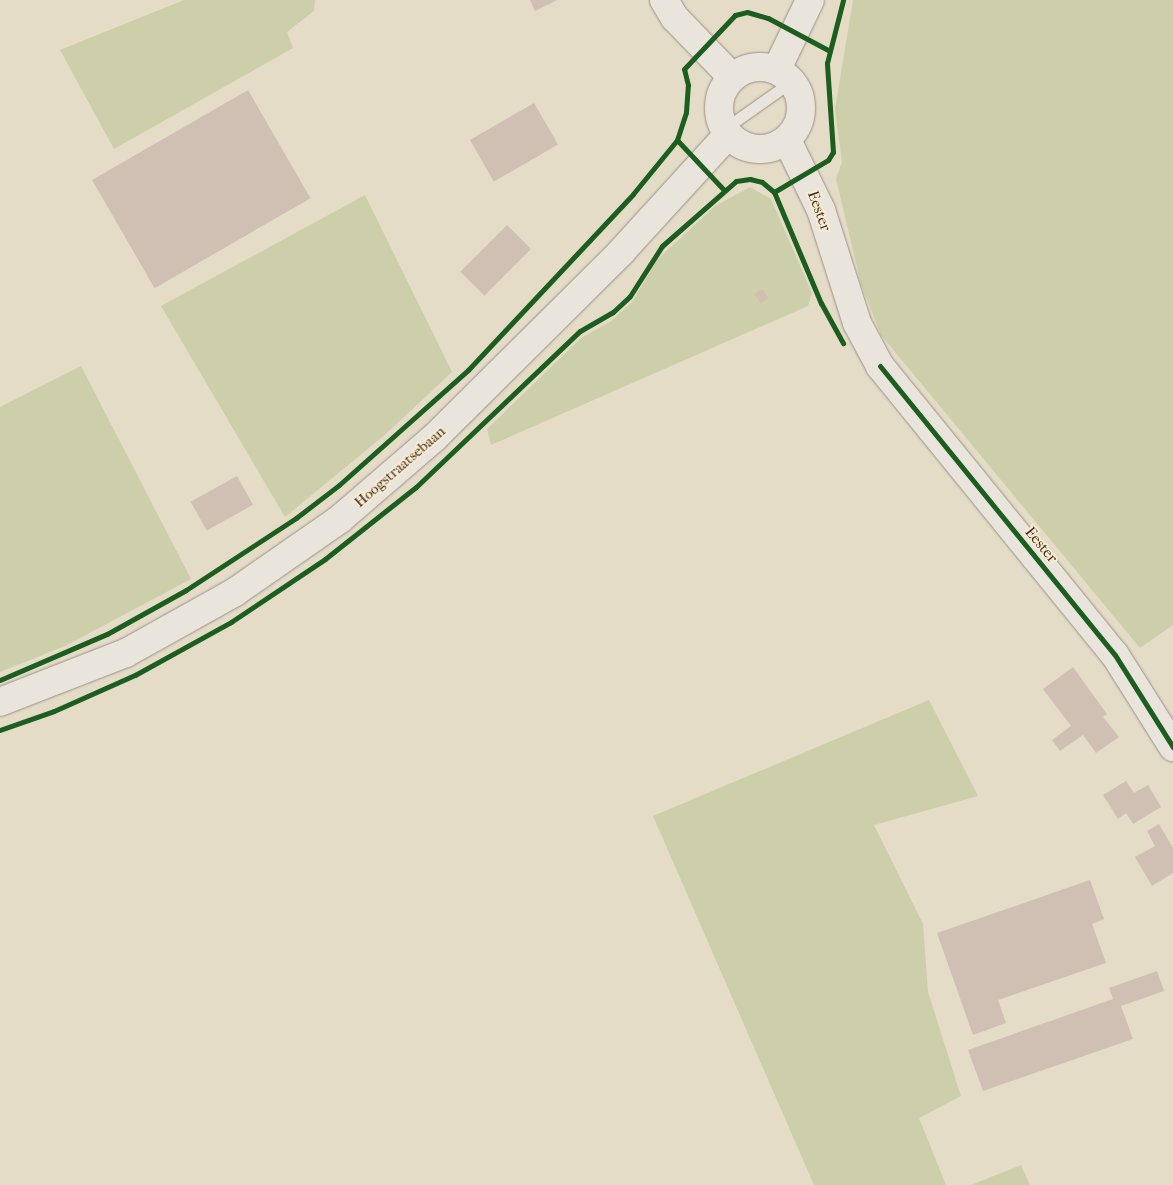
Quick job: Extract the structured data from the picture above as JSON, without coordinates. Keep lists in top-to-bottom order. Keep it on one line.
{"streets":{"main road":["Eester","Hoogstraatsebaan"]}}
